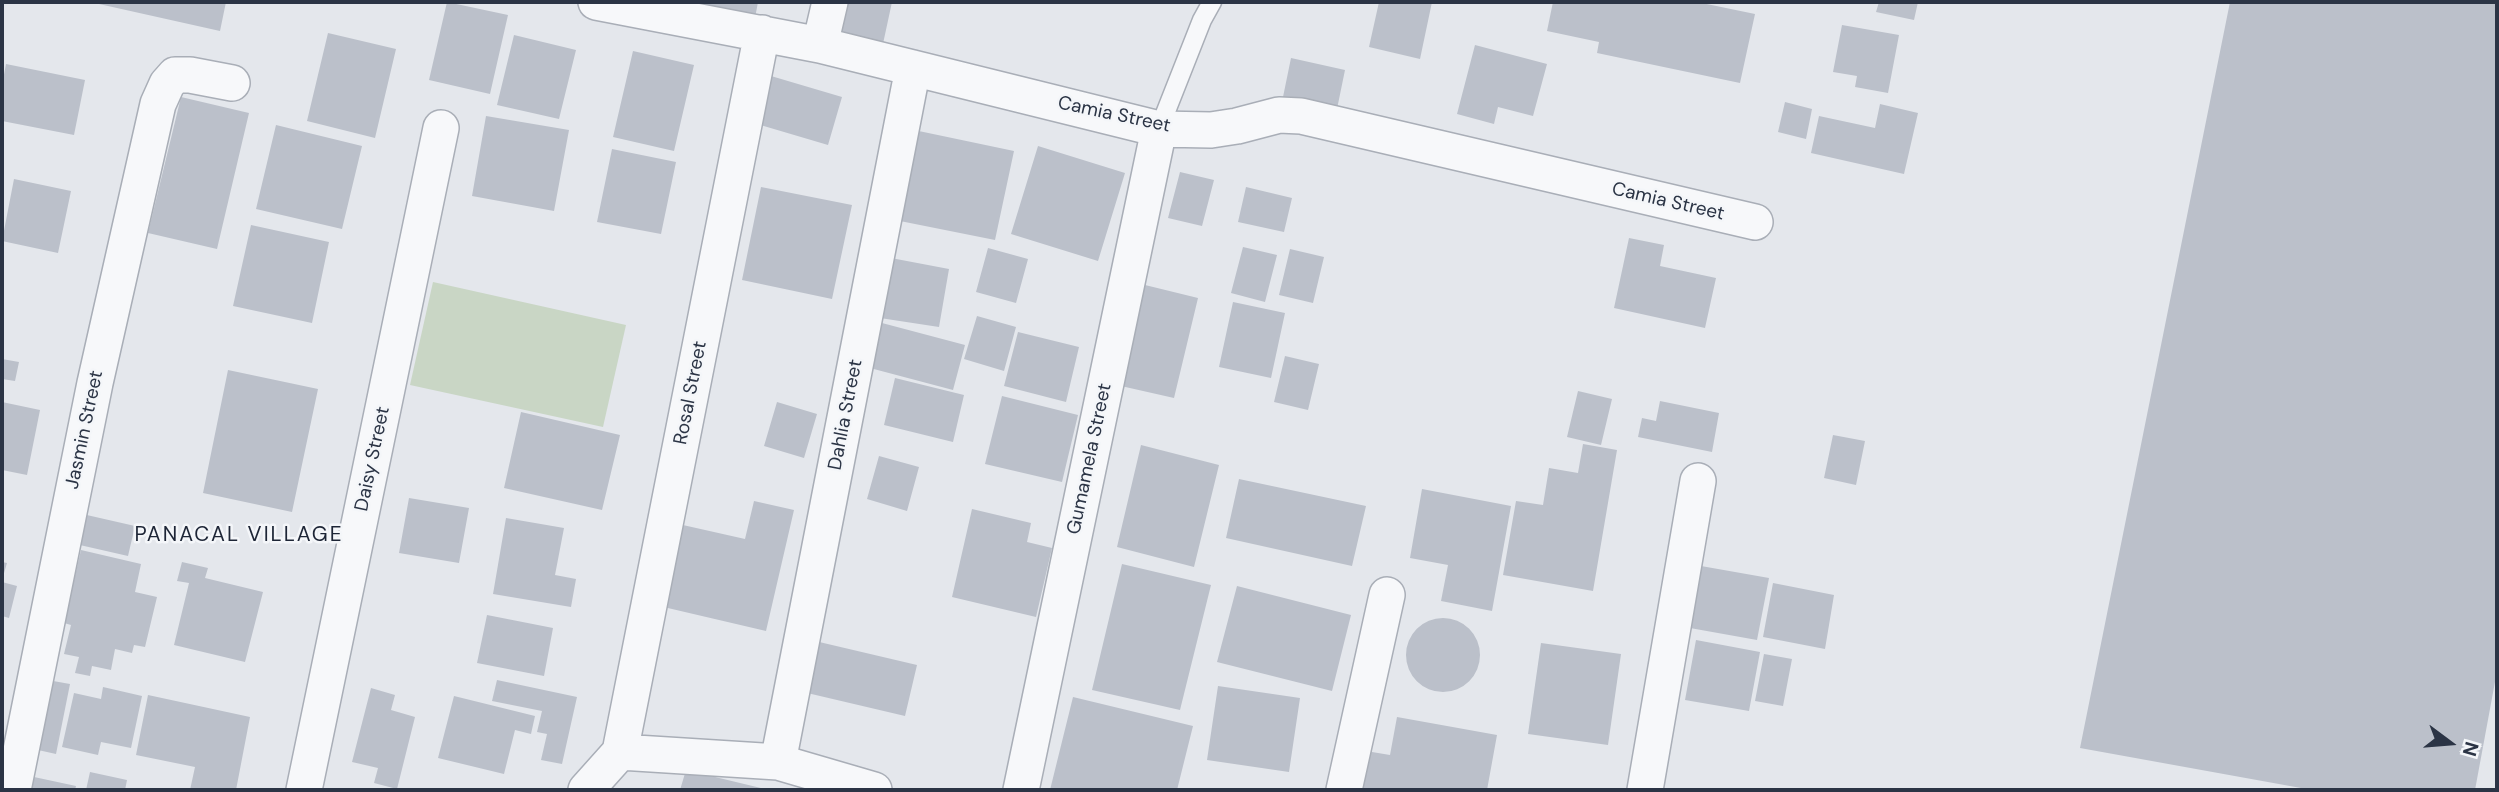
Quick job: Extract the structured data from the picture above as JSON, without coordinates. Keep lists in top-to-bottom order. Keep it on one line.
{"streets":{"street":["Camia Street","Rosal Street","Dahlia Street","Jasmin Street","Daisy Street","Gumamela Street"]},"crossings":[["Camia Street","Rosal Street"],["Camia Street","Dahlia Street"],["Camia Street","Gumamela Street"]],"districts":["PANACAL VILLAGE"],"north":"right"}
